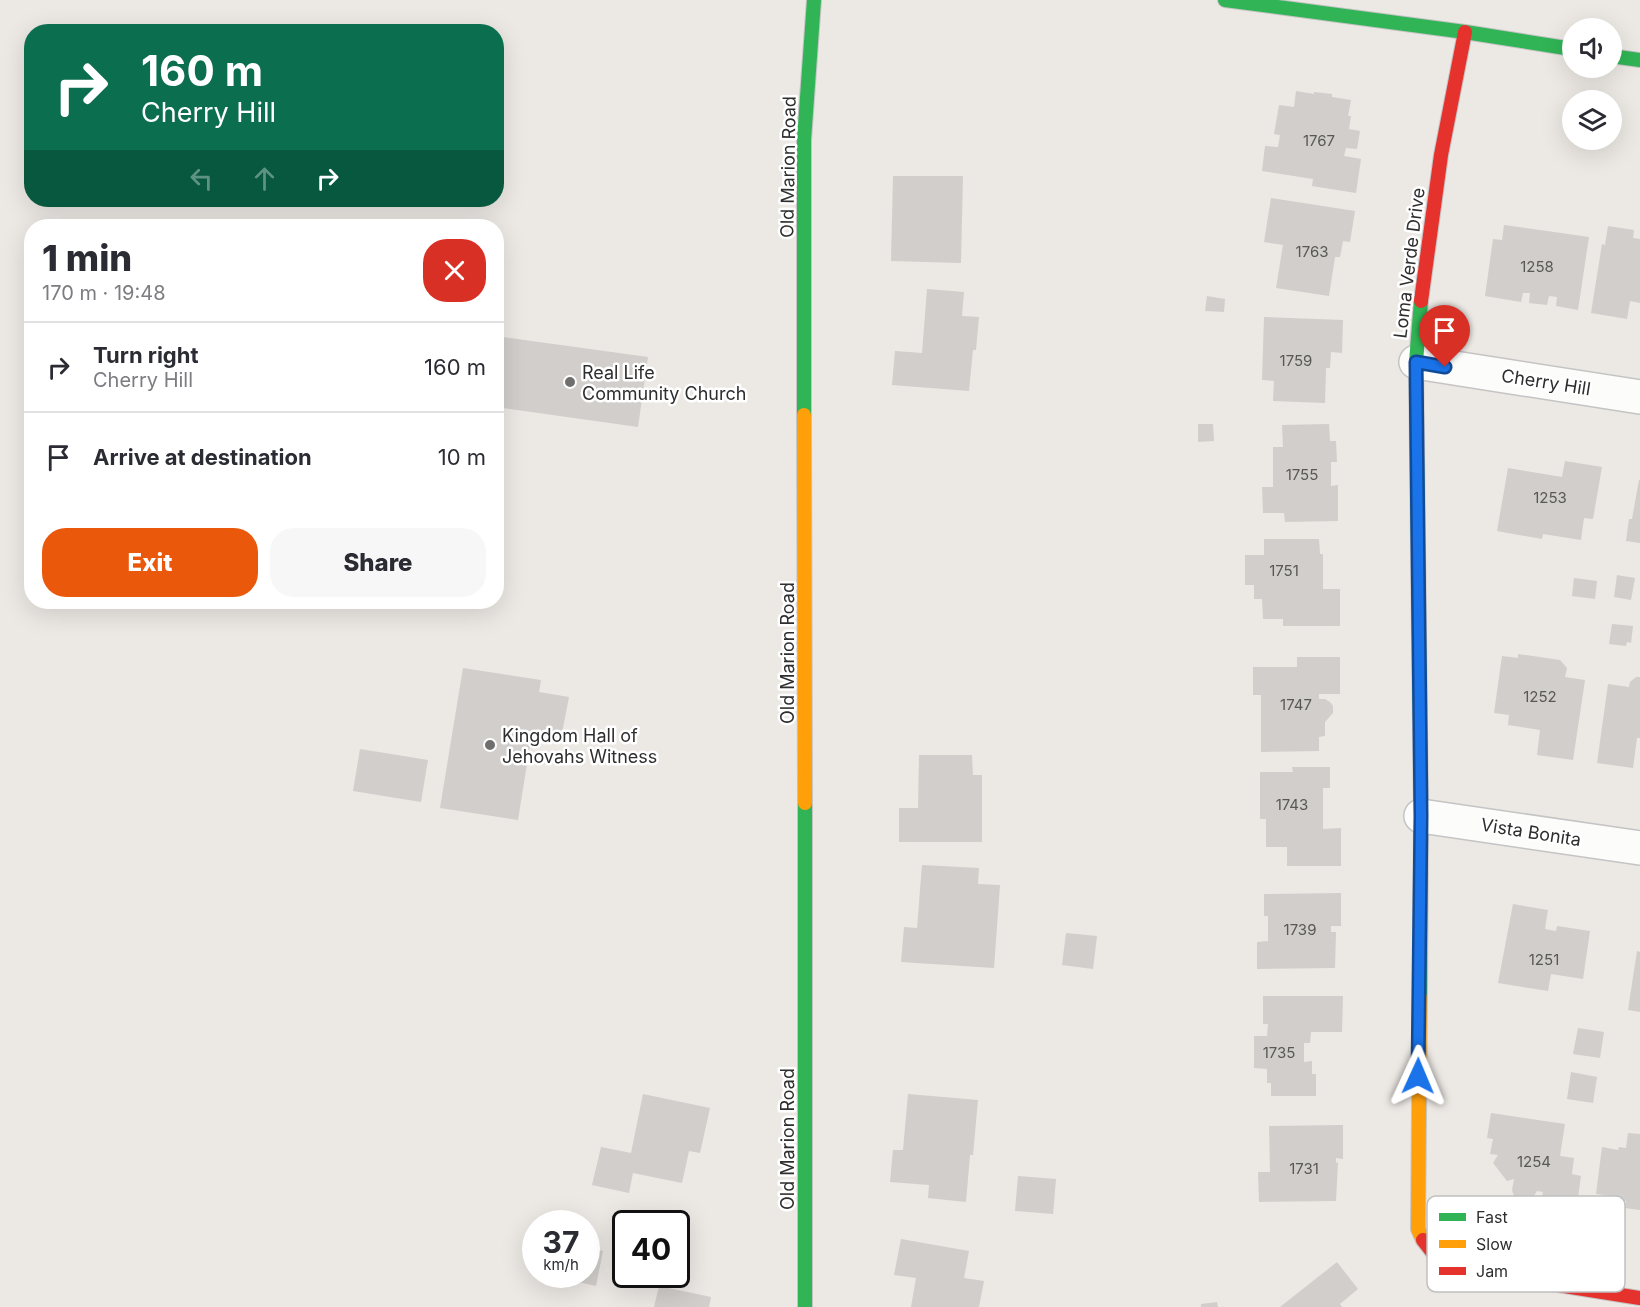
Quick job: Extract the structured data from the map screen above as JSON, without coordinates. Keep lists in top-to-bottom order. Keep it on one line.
{"streets":{"street":["Old Marion Road","Loma Verde Drive","Cherry Hill","Vista Bonita"]},"crossings":[["Loma Verde Drive","Cherry Hill"],["Loma Verde Drive","Vista Bonita"]],"places":["Real Life Community Church","Kingdom Hall of Jehovahs Witness"],"house_numbers":["1767","1763","1258","1759","1755","1253","1751","1252","1747","1743","1739","1251","1735","1254","1731"],"legend":["Fast","Slow","Jam"],"page":{"turn":["160 m","Cherry Hill"],"heading":["1 min","170 m · 19:48"],"list":[{"name":"Turn right","note":"Cherry Hill","value":"160 m"},{"name":"Arrive at destination","value":"10 m"}],"buttons":["Exit","Share"],"speed":"37 km/h","limit":"40"}}
